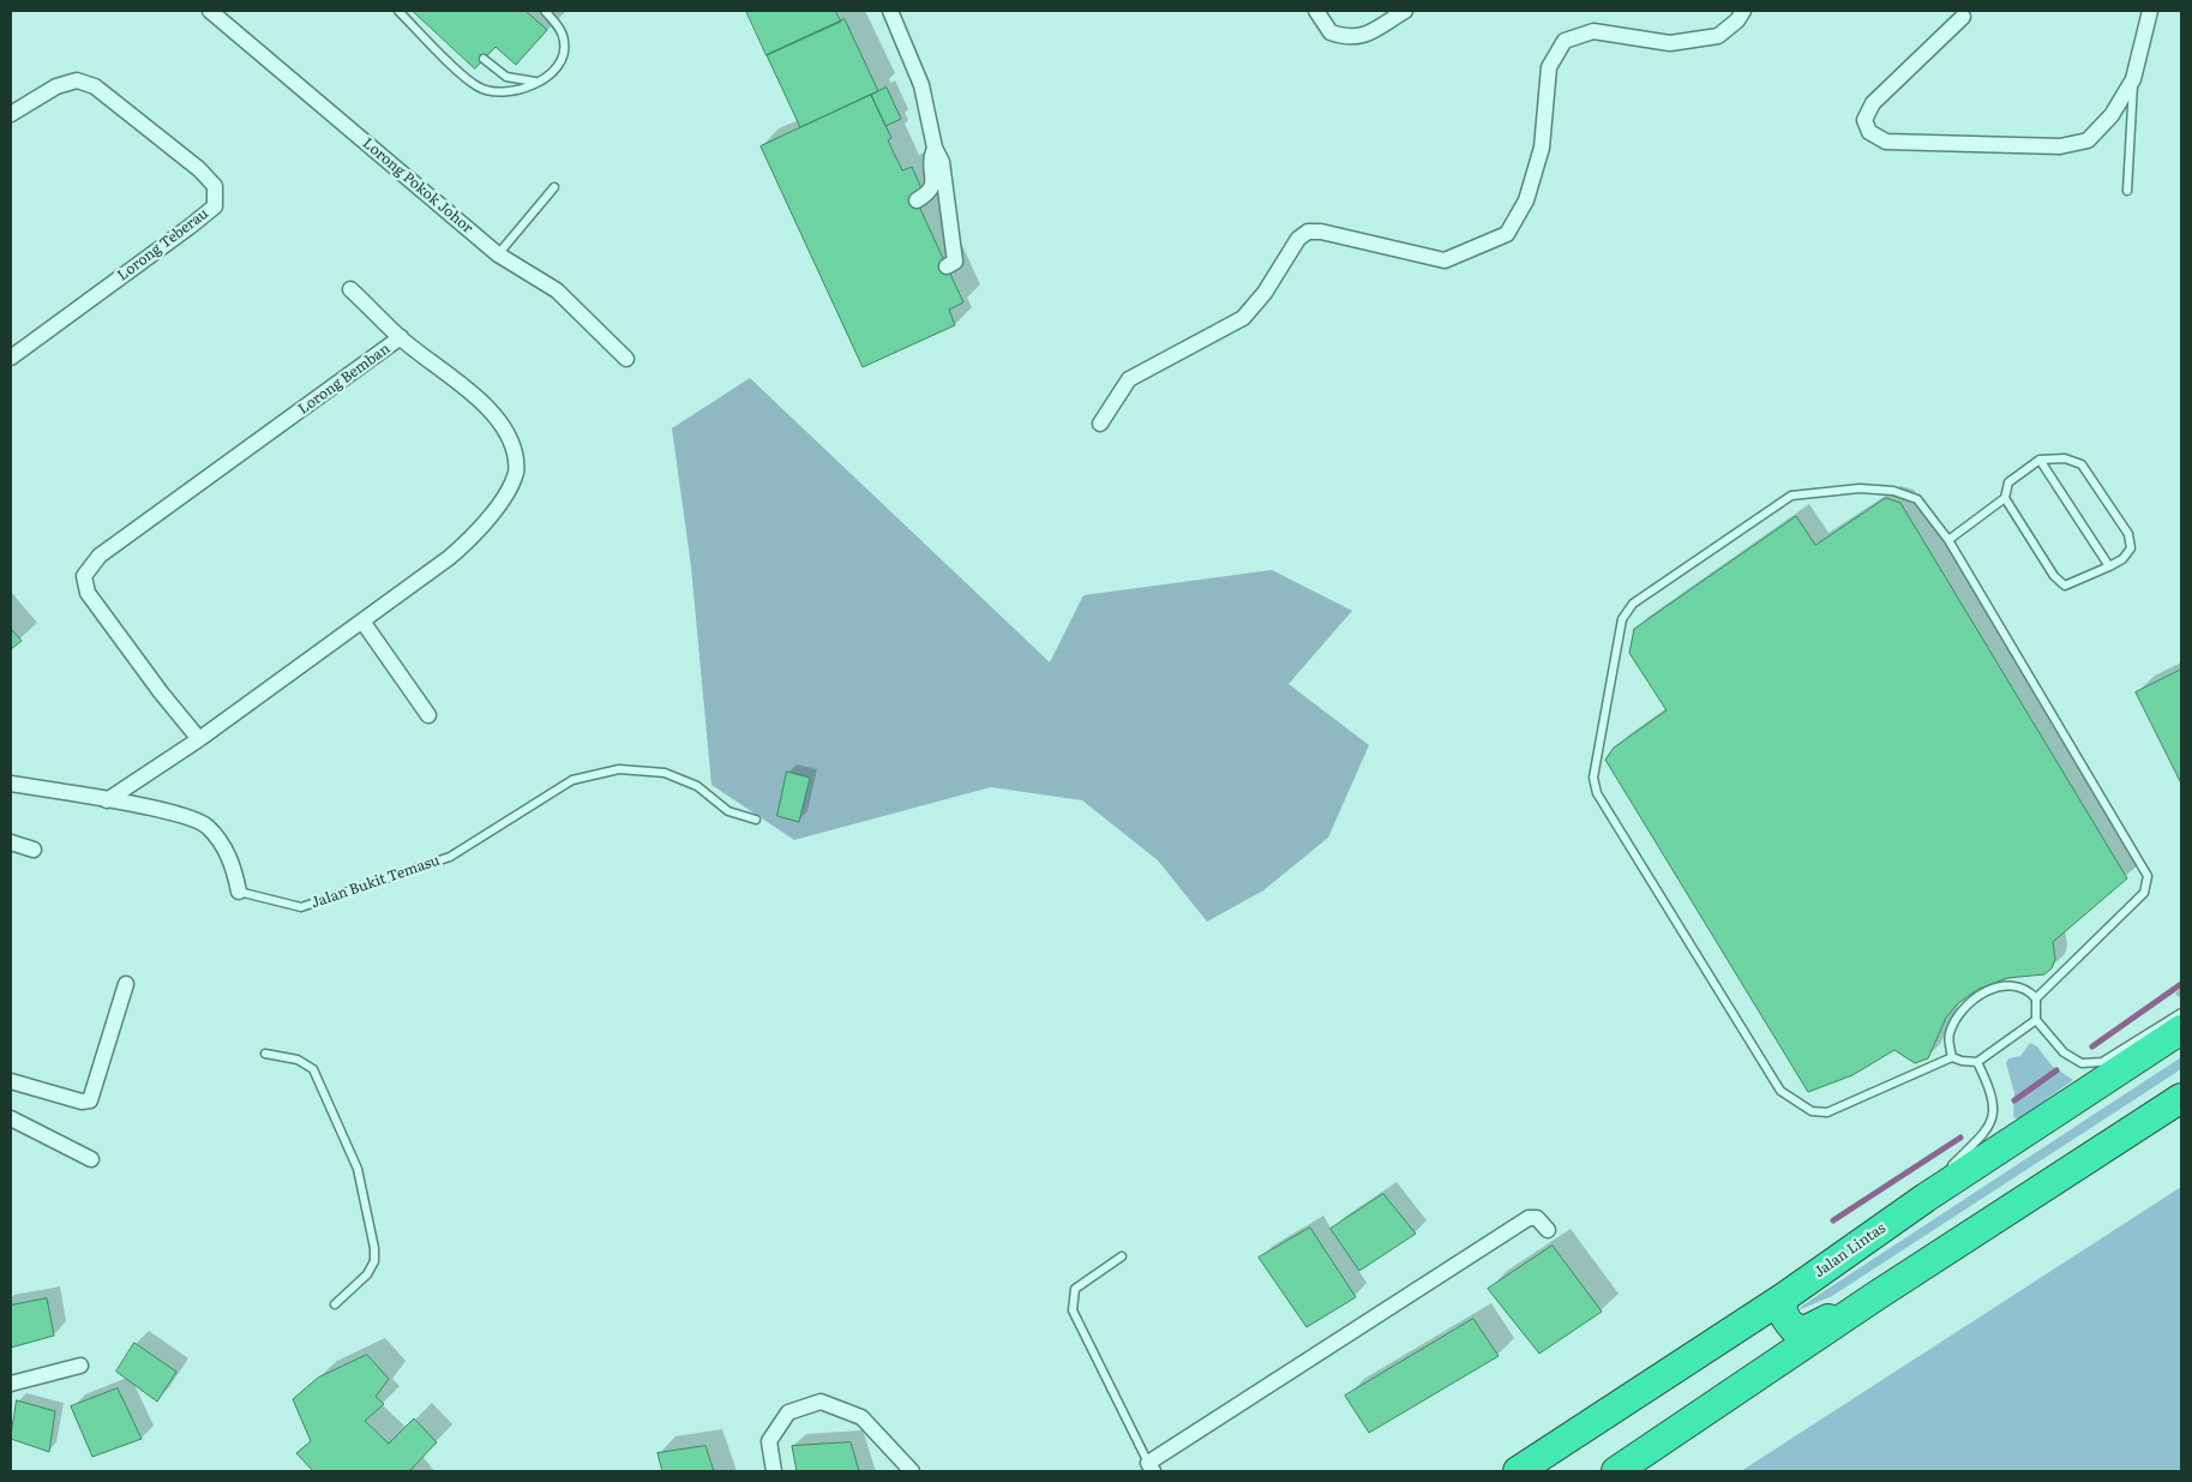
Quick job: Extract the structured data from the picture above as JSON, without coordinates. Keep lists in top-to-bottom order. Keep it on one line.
{"streets":{"highway":["Jalan Lintas"],"street":["Lorong Pokok Johor","Lorong Teberau","Lorong Bemban","Jalan Bukit Temasu"]},"crossings":[["Lorong Bemban","Jalan Bukit Temasu"]]}
